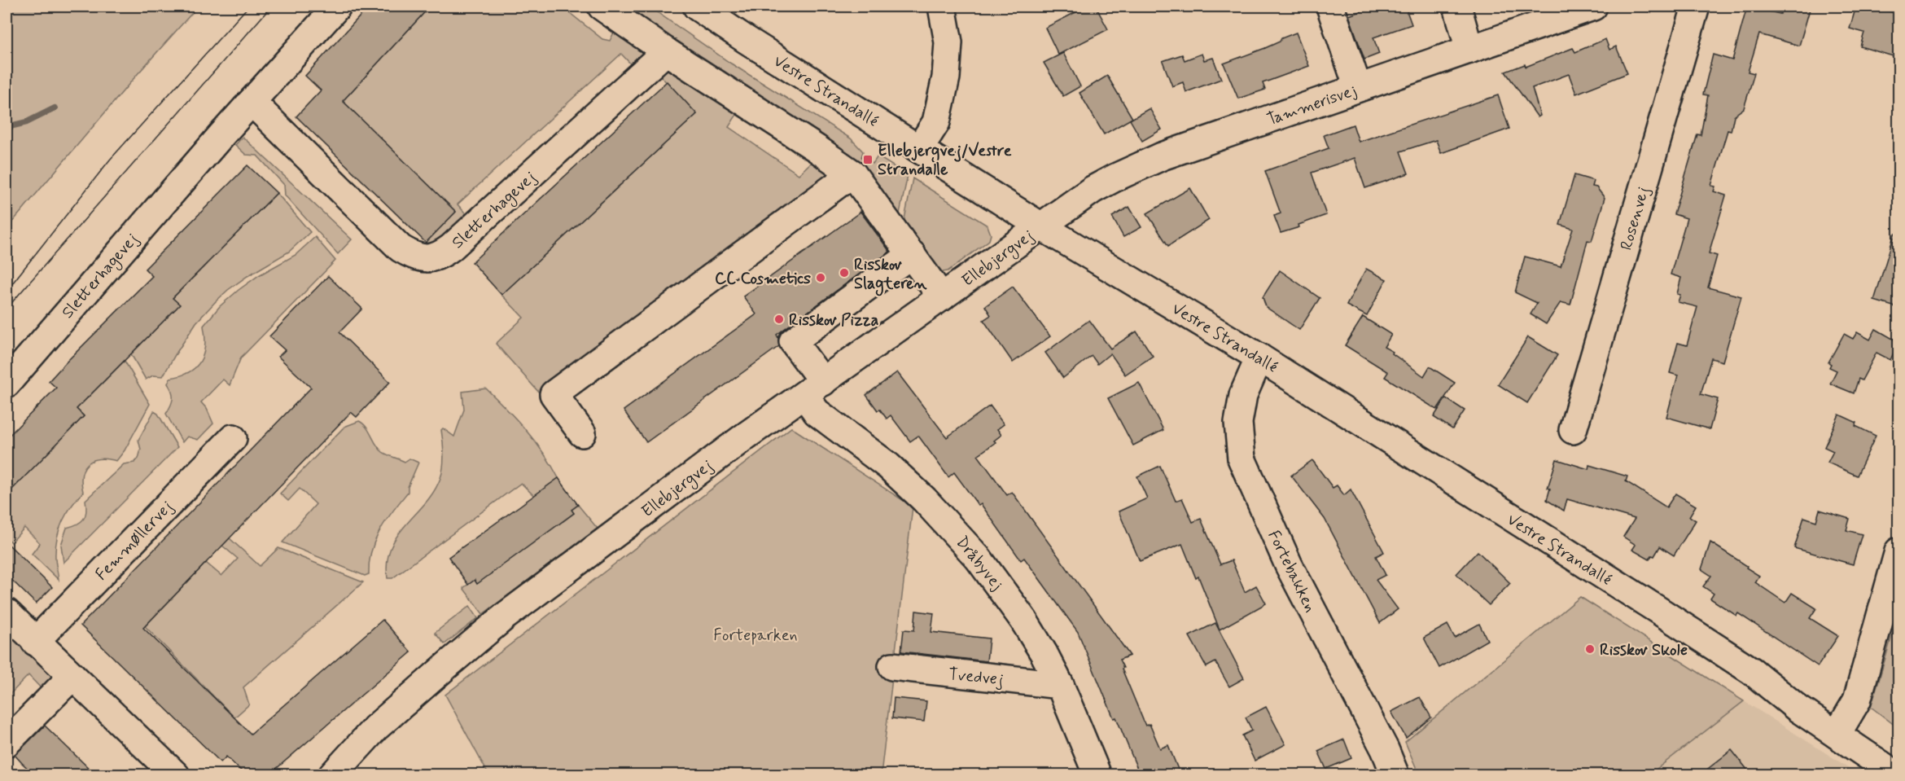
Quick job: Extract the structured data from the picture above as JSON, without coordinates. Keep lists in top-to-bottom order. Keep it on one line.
{"streets":{"street":["Vestre Strandallé","Tammerisvej","Sletterhagevej","Rosenvej","Ellebjergvej","Femmøllervej","Dråbyvej","Fortebakken","Tvedvej"]},"crossings":[["Vestre Strandallé","Tammerisvej"],["Vestre Strandallé","Ellebjergvej"],["Vestre Strandallé","Fortebakken"],["Tammerisvej","Ellebjergvej"],["Ellebjergvej","Dråbyvej"],["Dråbyvej","Tvedvej"]],"parks":["Forteparken"],"places":{"transit":["Ellebjergvej/Vestre Strandalle"],"other":["Risskov Slagteren","CC Cosmetics","Risskov Pizza","Risskov Skole"]}}
